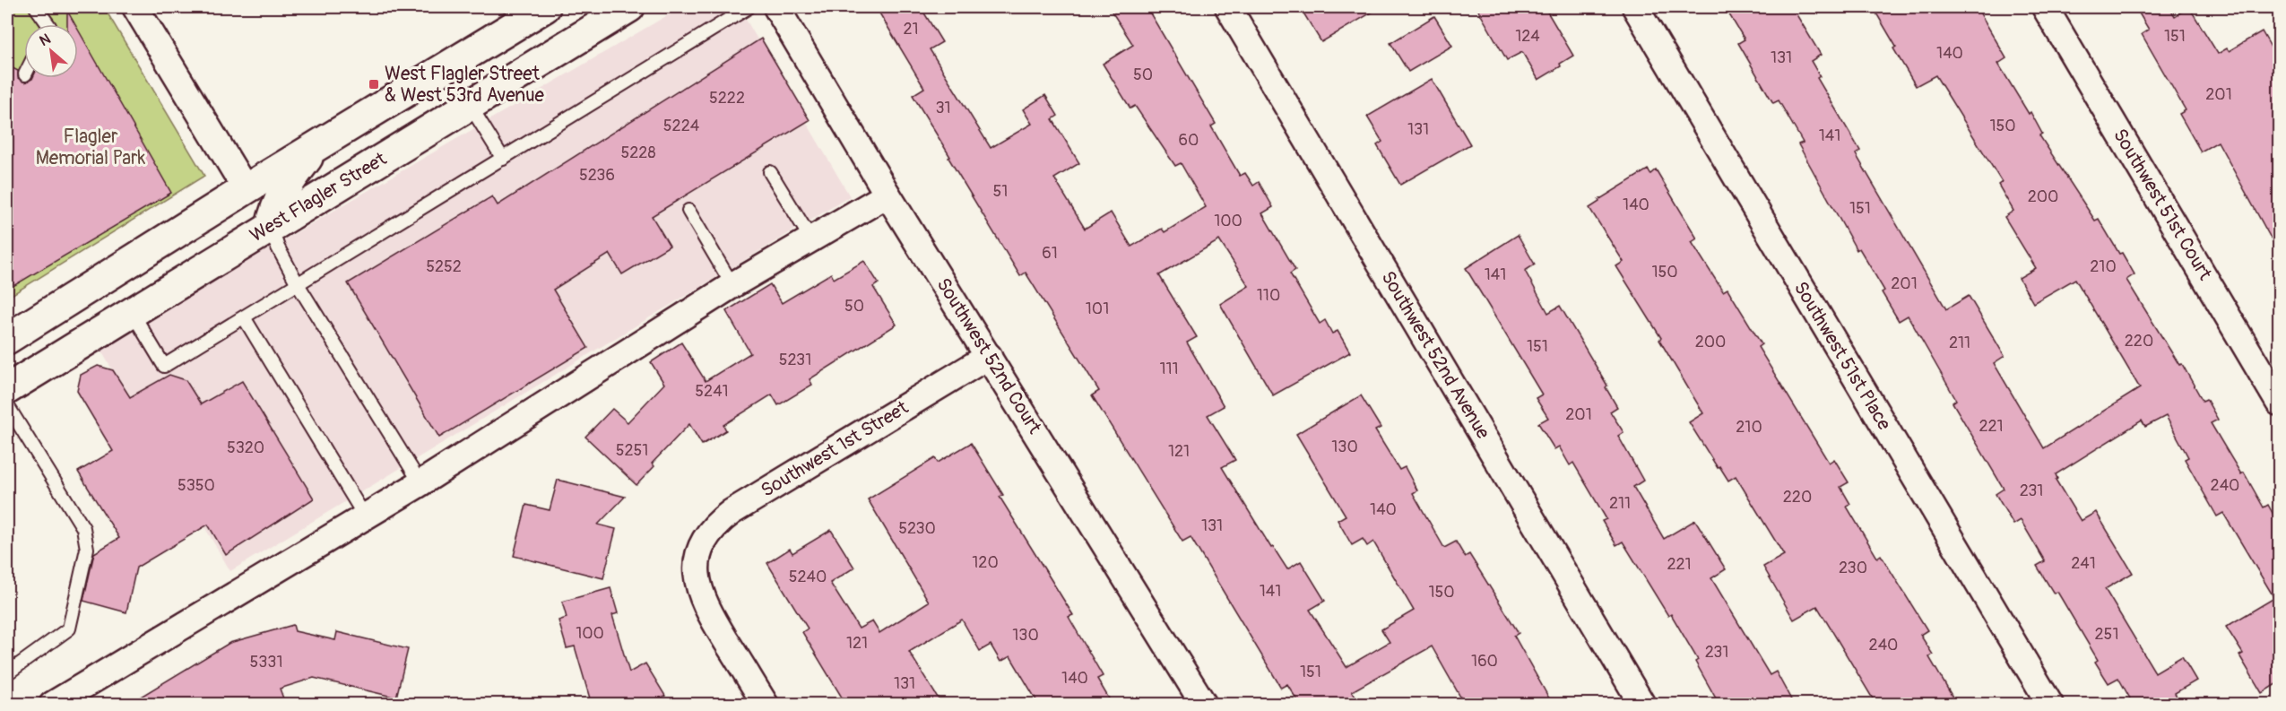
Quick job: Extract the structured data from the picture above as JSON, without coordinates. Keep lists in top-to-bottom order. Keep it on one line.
{"streets":{"main road":["West Flagler Street"],"street":["Southwest 51st Court","Southwest 52nd Avenue","Southwest 52nd Court","Southwest 51st Place","Southwest 1st Street"]},"crossings":[["Southwest 52nd Court","Southwest 1st Street"]],"parks":["Flagler Memorial Park"],"places":{"transit":["West Flagler Street & West 53rd Avenue"]},"house_numbers":["21","124","151","140","131","50","201","5222","31","5224","150","131","141","60","5228","5236","51","200","140","151","100","61","5252","210","150","141","201","110","50","101","220","200","211","151","5231","111","5241","201","221","210","130","5320","5251","121","5350","240","231","220","211","140","131","5230","120","241","221","230","5240","141","150","100","251","130","121","240","231","160","5331","151","140","131"],"north":"top left"}
